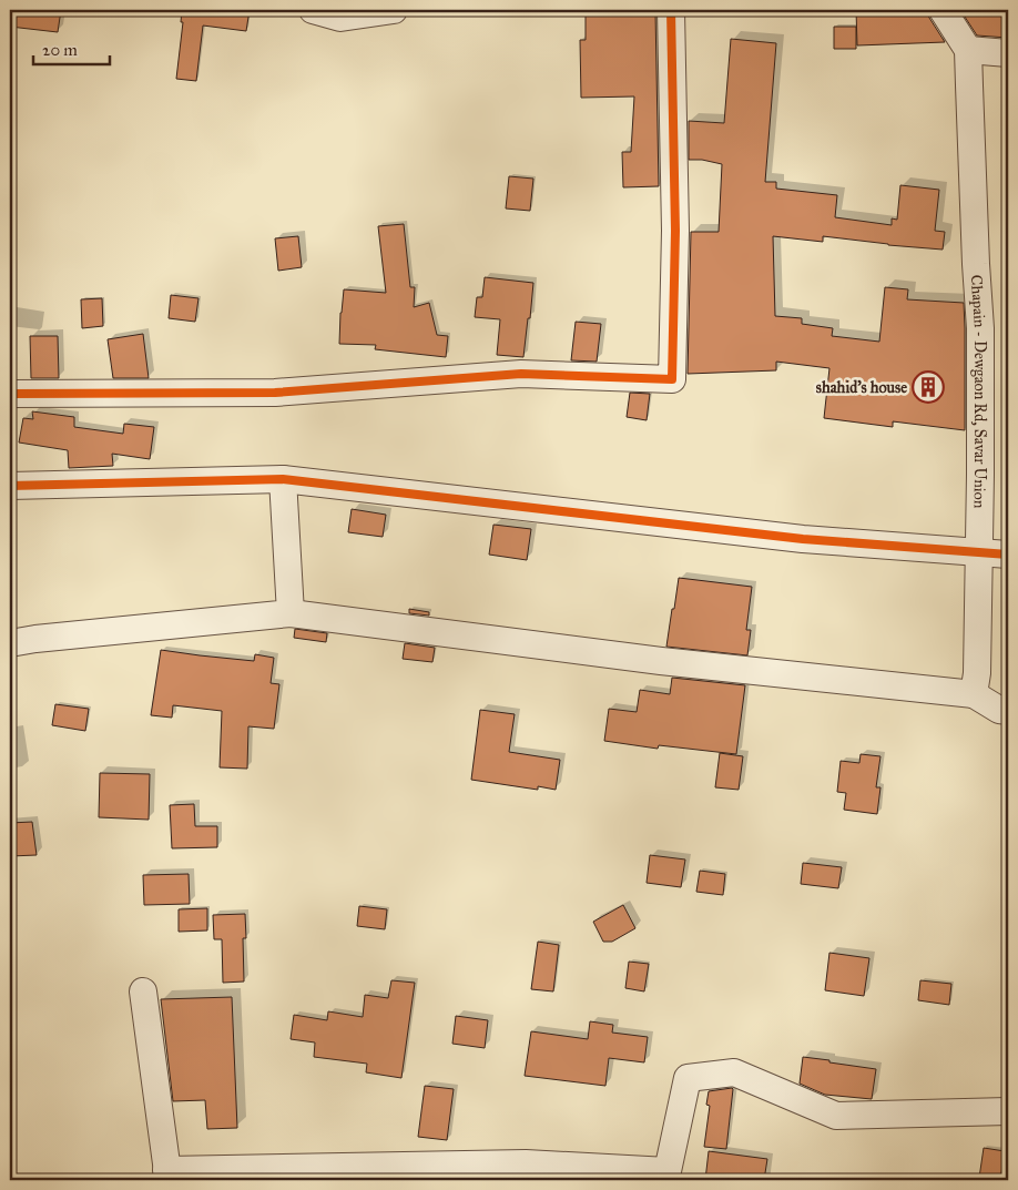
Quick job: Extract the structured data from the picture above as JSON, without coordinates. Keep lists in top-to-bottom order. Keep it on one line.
{"streets":{"street":["Chapain - Dewgaon Rd, Savar Union"]},"places":{"building":["shahid's house"]},"scale_bar":"20 m"}
